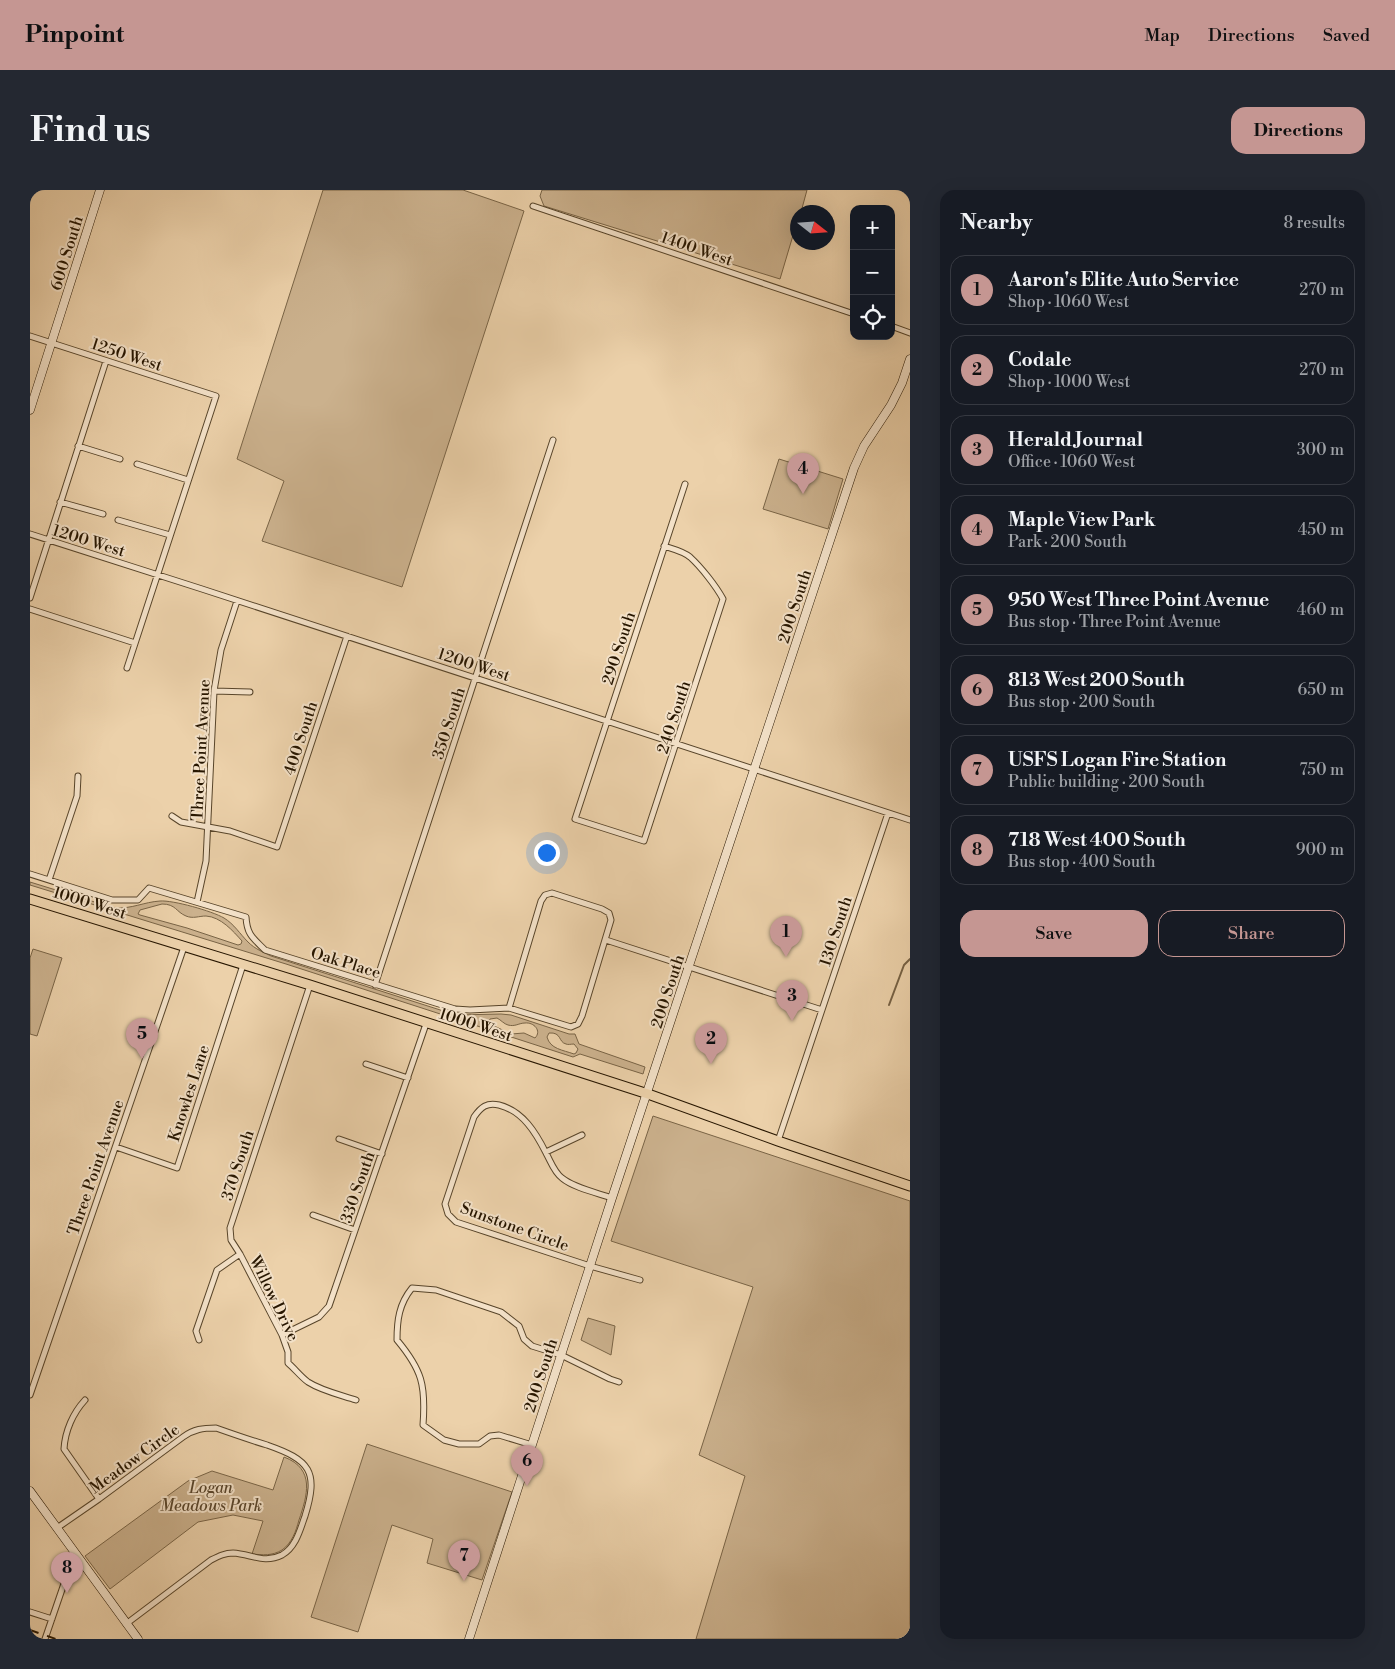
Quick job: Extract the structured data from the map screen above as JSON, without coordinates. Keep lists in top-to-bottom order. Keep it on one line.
{"streets":{"main road":["1000 West"],"street":["1400 West","600 South","1250 West","1200 West","200 South","290 South","240 South","350 South","400 South","Three Point Avenue","130 South","Oak Place","Knowles Lane","370 South","330 South","Sunstone Circle","Willow Drive","Meadow Circle"]},"crossings":[["600 South","1250 West"],["1200 West","200 South"],["1200 West","290 South"],["1200 West","240 South"],["1200 West","350 South"],["1200 West","400 South"],["1200 West","Three Point Avenue"],["1200 West","130 South"],["200 South","1000 West"],["200 South","Sunstone Circle"],["290 South","240 South"],["350 South","Oak Place"],["400 South","Three Point Avenue"],["Three Point Avenue","1000 West"],["Three Point Avenue","Oak Place"],["Three Point Avenue","Knowles Lane"],["1000 West","130 South"],["1000 West","Knowles Lane"],["1000 West","370 South"],["1000 West","330 South"],["370 South","Willow Drive"],["330 South","Willow Drive"]],"parks":["Logan Meadows Park"],"north":"right","page":{"header":"Pinpoint","nav":["Map","Directions","Saved"],"buttons":["Directions",["Save","Share"]],"title":"Find us","heading":["Nearby","8 results"],"map_buttons":["+","−"],"list":[{"mark":"1","name":"Aaron's Elite Auto Service","note":"Shop · 1060 West","value":"270 m"},{"mark":"2","name":"Codale","note":"Shop · 1000 West","value":"270 m"},{"mark":"3","name":"Herald Journal","note":"Office · 1060 West","value":"300 m"},{"mark":"4","name":"Maple View Park","note":"Park · 200 South","value":"450 m"},{"mark":"5","name":"950 West Three Point Avenue","note":"Bus stop · Three Point Avenue","value":"460 m"},{"mark":"6","name":"813 West 200 South","note":"Bus stop · 200 South","value":"650 m"},{"mark":"7","name":"USFS Logan Fire Station","note":"Public building · 200 South","value":"750 m"},{"mark":"8","name":"718 West 400 South","note":"Bus stop · 400 South","value":"900 m"}],"pins":["4","1","3","5","2","6","7","8"]}}
